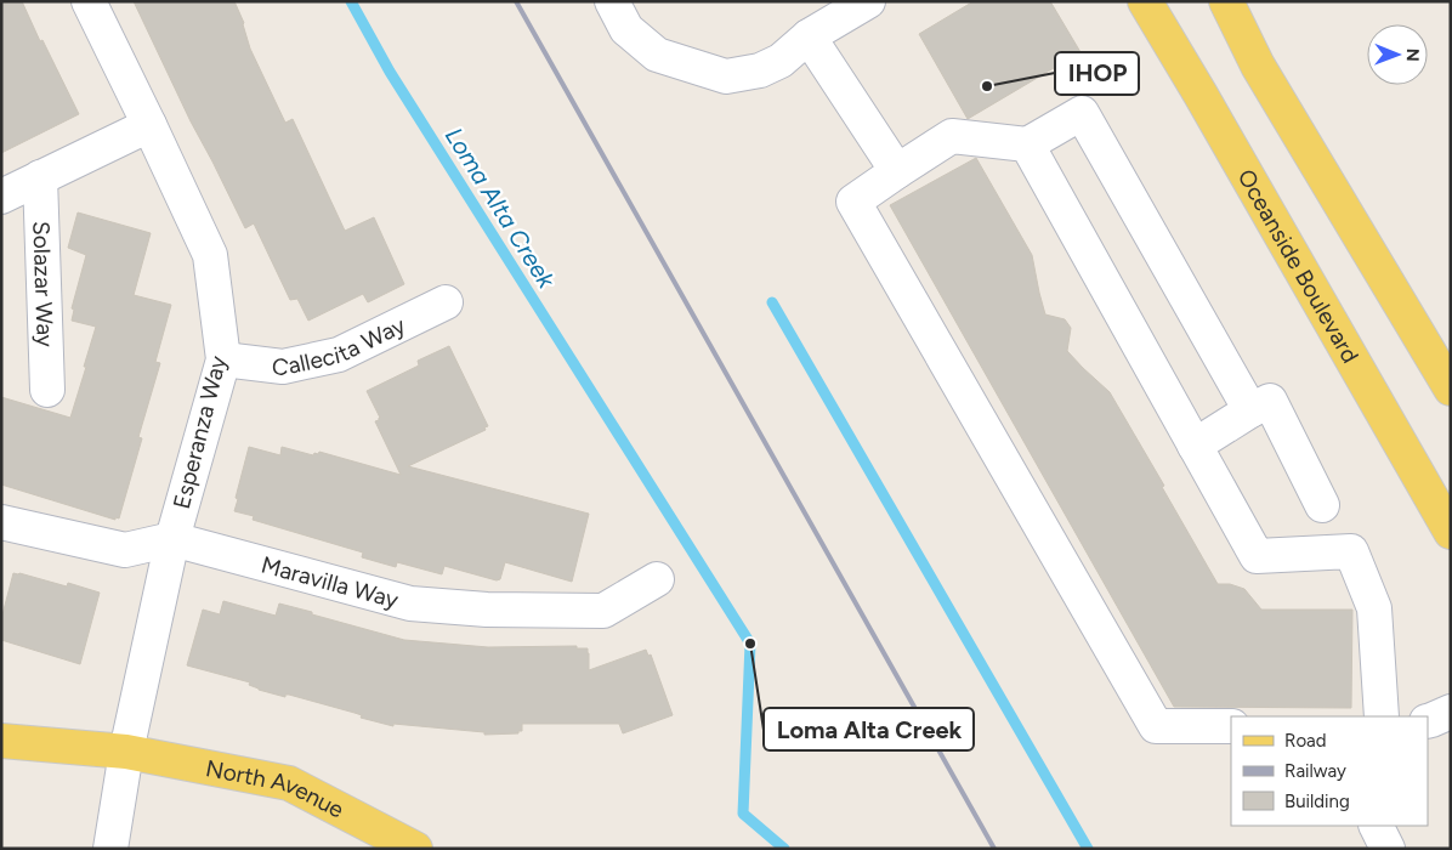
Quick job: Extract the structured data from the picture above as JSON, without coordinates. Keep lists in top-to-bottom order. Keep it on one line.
{"streets":{"main road":["Oceanside Boulevard","North Avenue"],"street":["Solazar Way","Callecita Way","Esperanza Way","Maravilla Way"]},"crossings":[["Solazar Way","Esperanza Way"],["Callecita Way","Esperanza Way"],["Esperanza Way","Maravilla Way"],["Esperanza Way","North Avenue"]],"water":["Loma Alta Creek"],"places":["IHOP","Loma Alta Creek"],"legend":["Road","Railway","Building"],"north":"right"}
